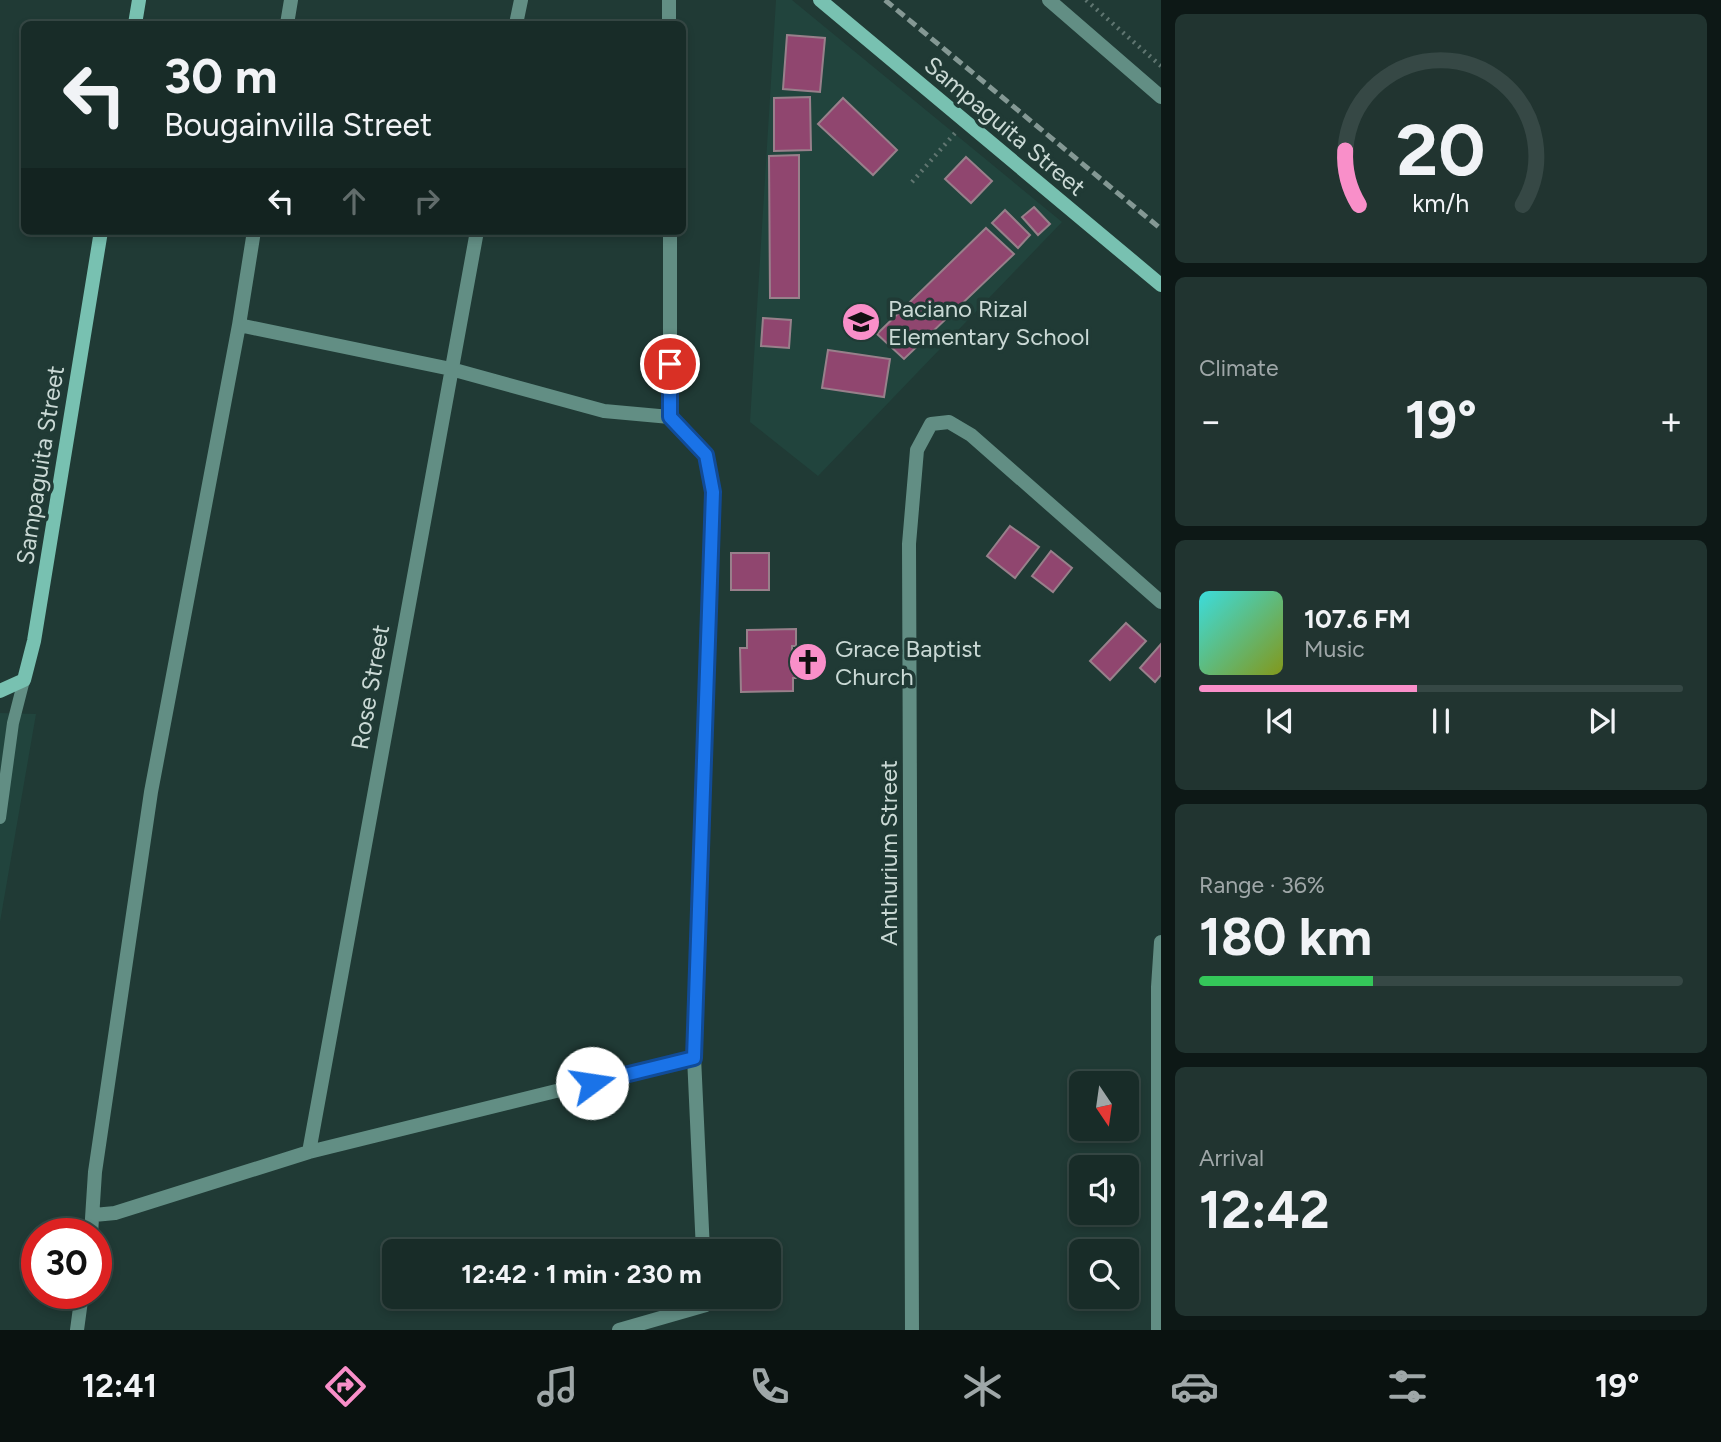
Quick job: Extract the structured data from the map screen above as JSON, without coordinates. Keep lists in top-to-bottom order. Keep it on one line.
{"streets":{"street":["Sampaguita Street","Rose Street","Anthurium Street"]},"places":{"school or university":["Paciano Rizal Elementary School"],"church":["Grace Baptist Church"]},"north":"bottom","page":{"turn":["30 m","Bougainvilla Street"],"tile":["Climate",["Range · 36%","180 km"],["Arrival","12:42"]],"heat":["−","19°","+"],"song":["107.6 FM","Music"],"limit":"30","trip":"12:42 · 1 min · 230 m","tabs":["12:41","19°"],"gauge":["20","km/h"]}}
